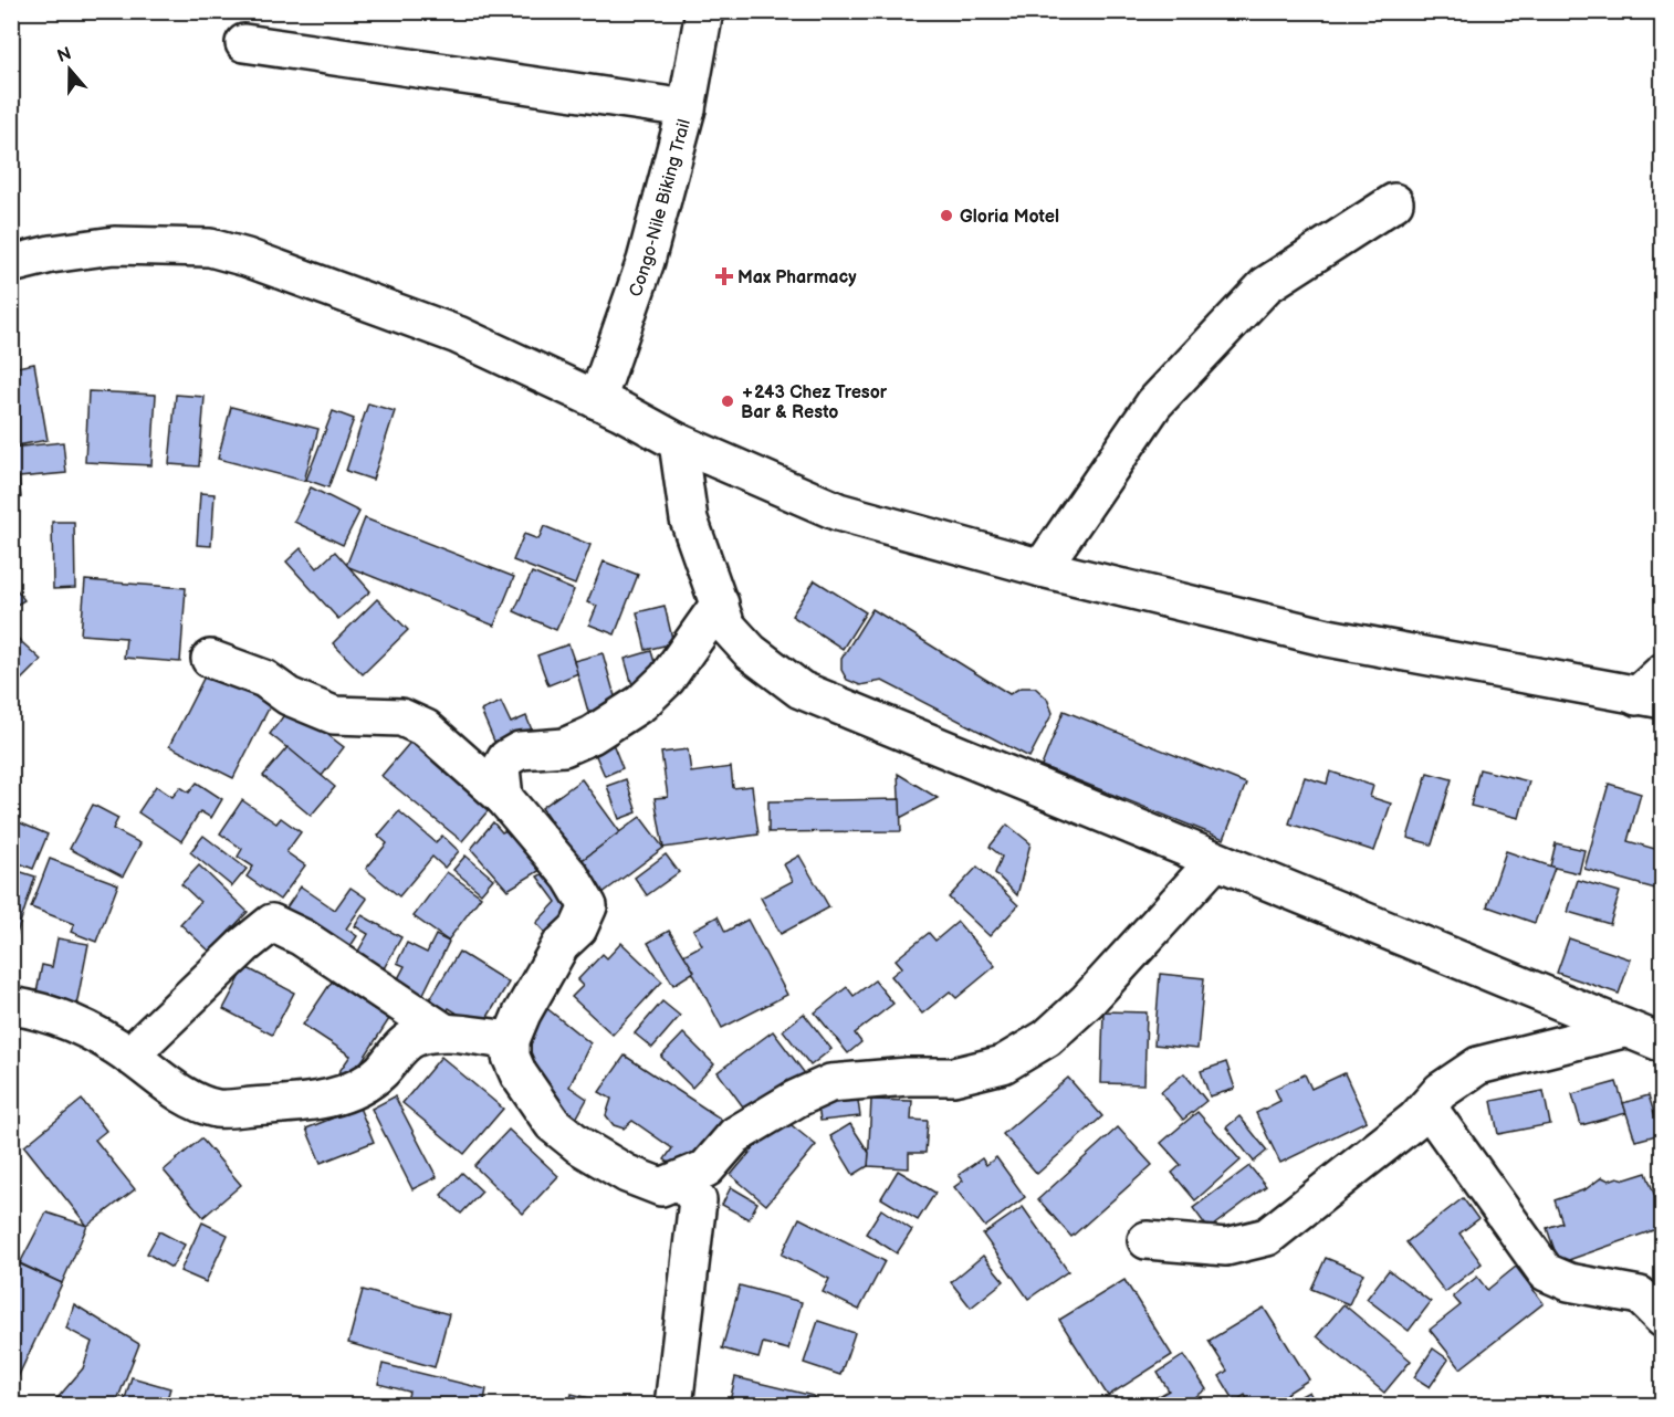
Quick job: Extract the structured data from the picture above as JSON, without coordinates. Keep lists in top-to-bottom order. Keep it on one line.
{"streets":{"main road":["Congo-Nile Biking Trail"]},"places":{"other":["Gloria Motel","+243 Chez Tresor Bar & Resto"],"health":["Max Pharmacy"]},"north":"top"}
